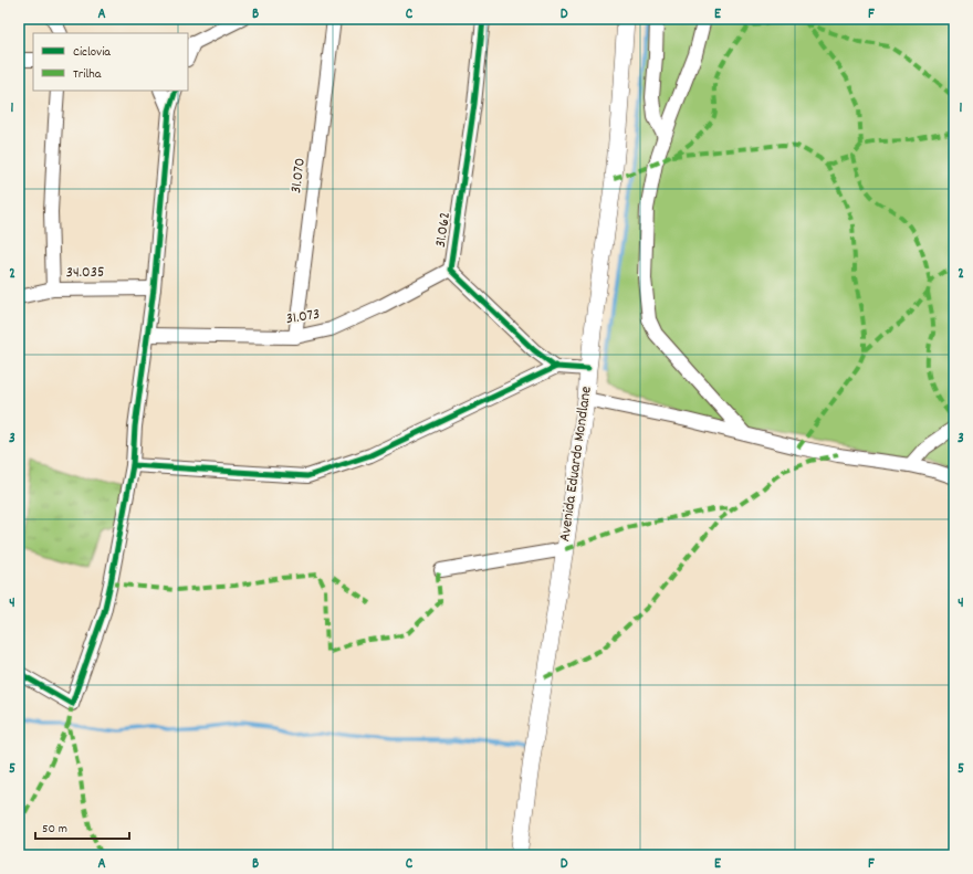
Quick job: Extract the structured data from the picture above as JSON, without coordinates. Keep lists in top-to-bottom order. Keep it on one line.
{"streets":{"main road":["Avenida Eduardo Mondlane"],"street":["31.070","31.062","34.035","31.073"]},"crossings":[["31.070","31.073"],["31.062","31.073"]],"legend":["Ciclovia","Trilha"],"scale_bar":"50 m","grid":{"columns":["A","B","C","D","E","F"],"rows":["1","2","3","4","5"]}}
